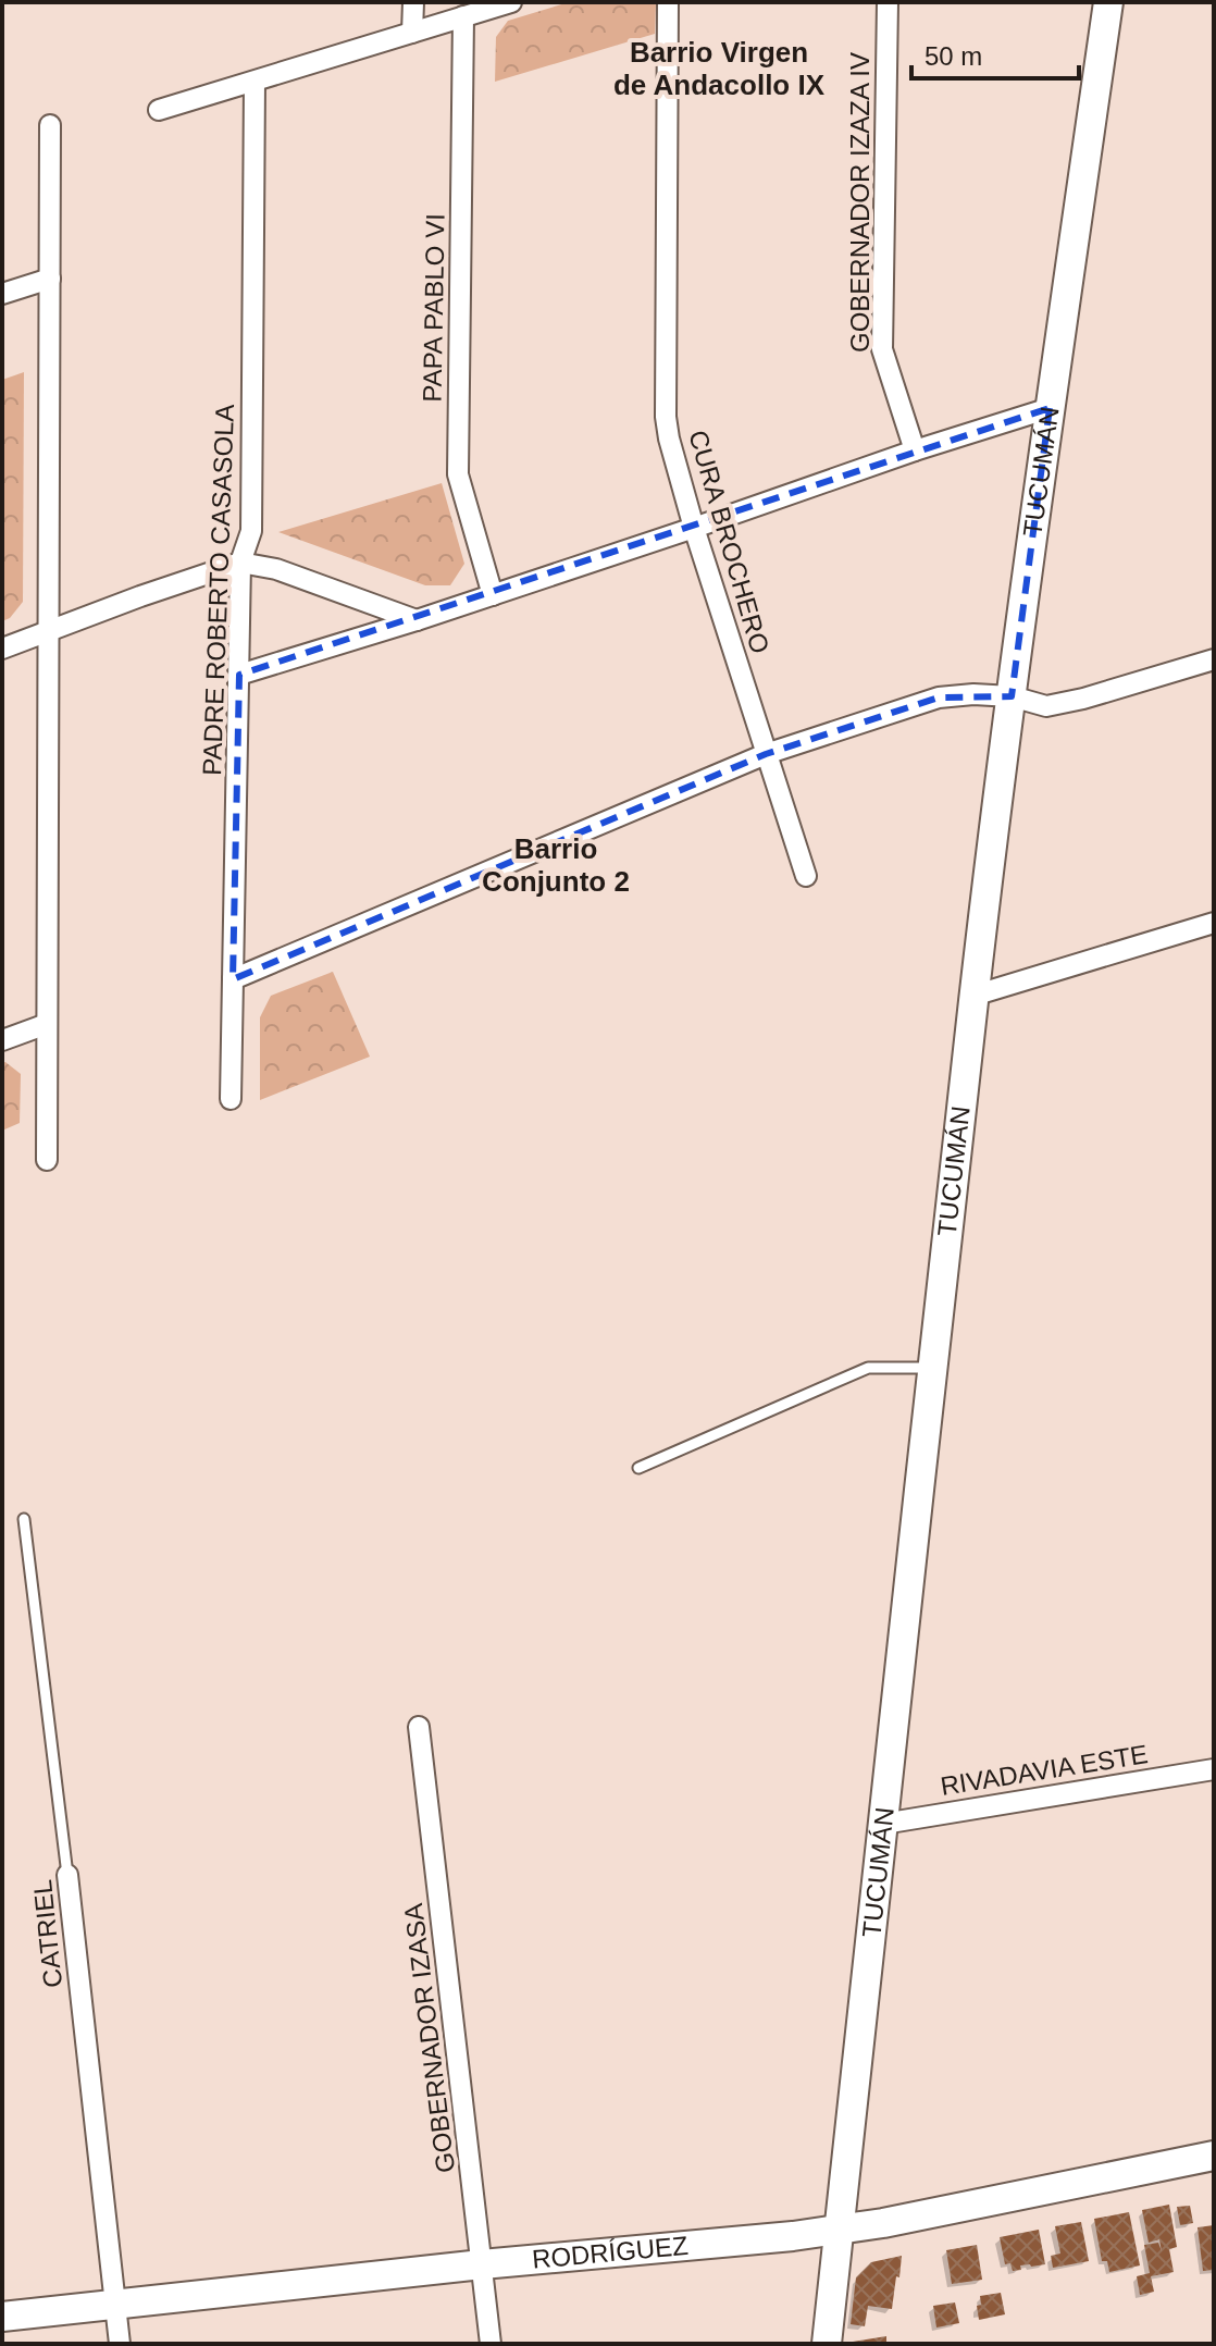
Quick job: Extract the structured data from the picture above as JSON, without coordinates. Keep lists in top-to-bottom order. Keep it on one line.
{"streets":{"main road":["TUCUMÁN","RODRÍGUEZ"],"street":["GOBERNADOR IZAZA IV","PAPA PABLO VI","CURA BROCHERO","PADRE ROBERTO CASASOLA","RIVADAVIA ESTE","CATRIEL","GOBERNADOR IZASA"]},"crossings":[["TUCUMÁN","RIVADAVIA ESTE"],["TUCUMÁN","RODRÍGUEZ"],["CATRIEL","RODRÍGUEZ"],["GOBERNADOR IZASA","RODRÍGUEZ"]],"districts":["Barrio Virgen de Andacollo IX","Barrio Conjunto 2"],"scale_bar":"50 m"}
